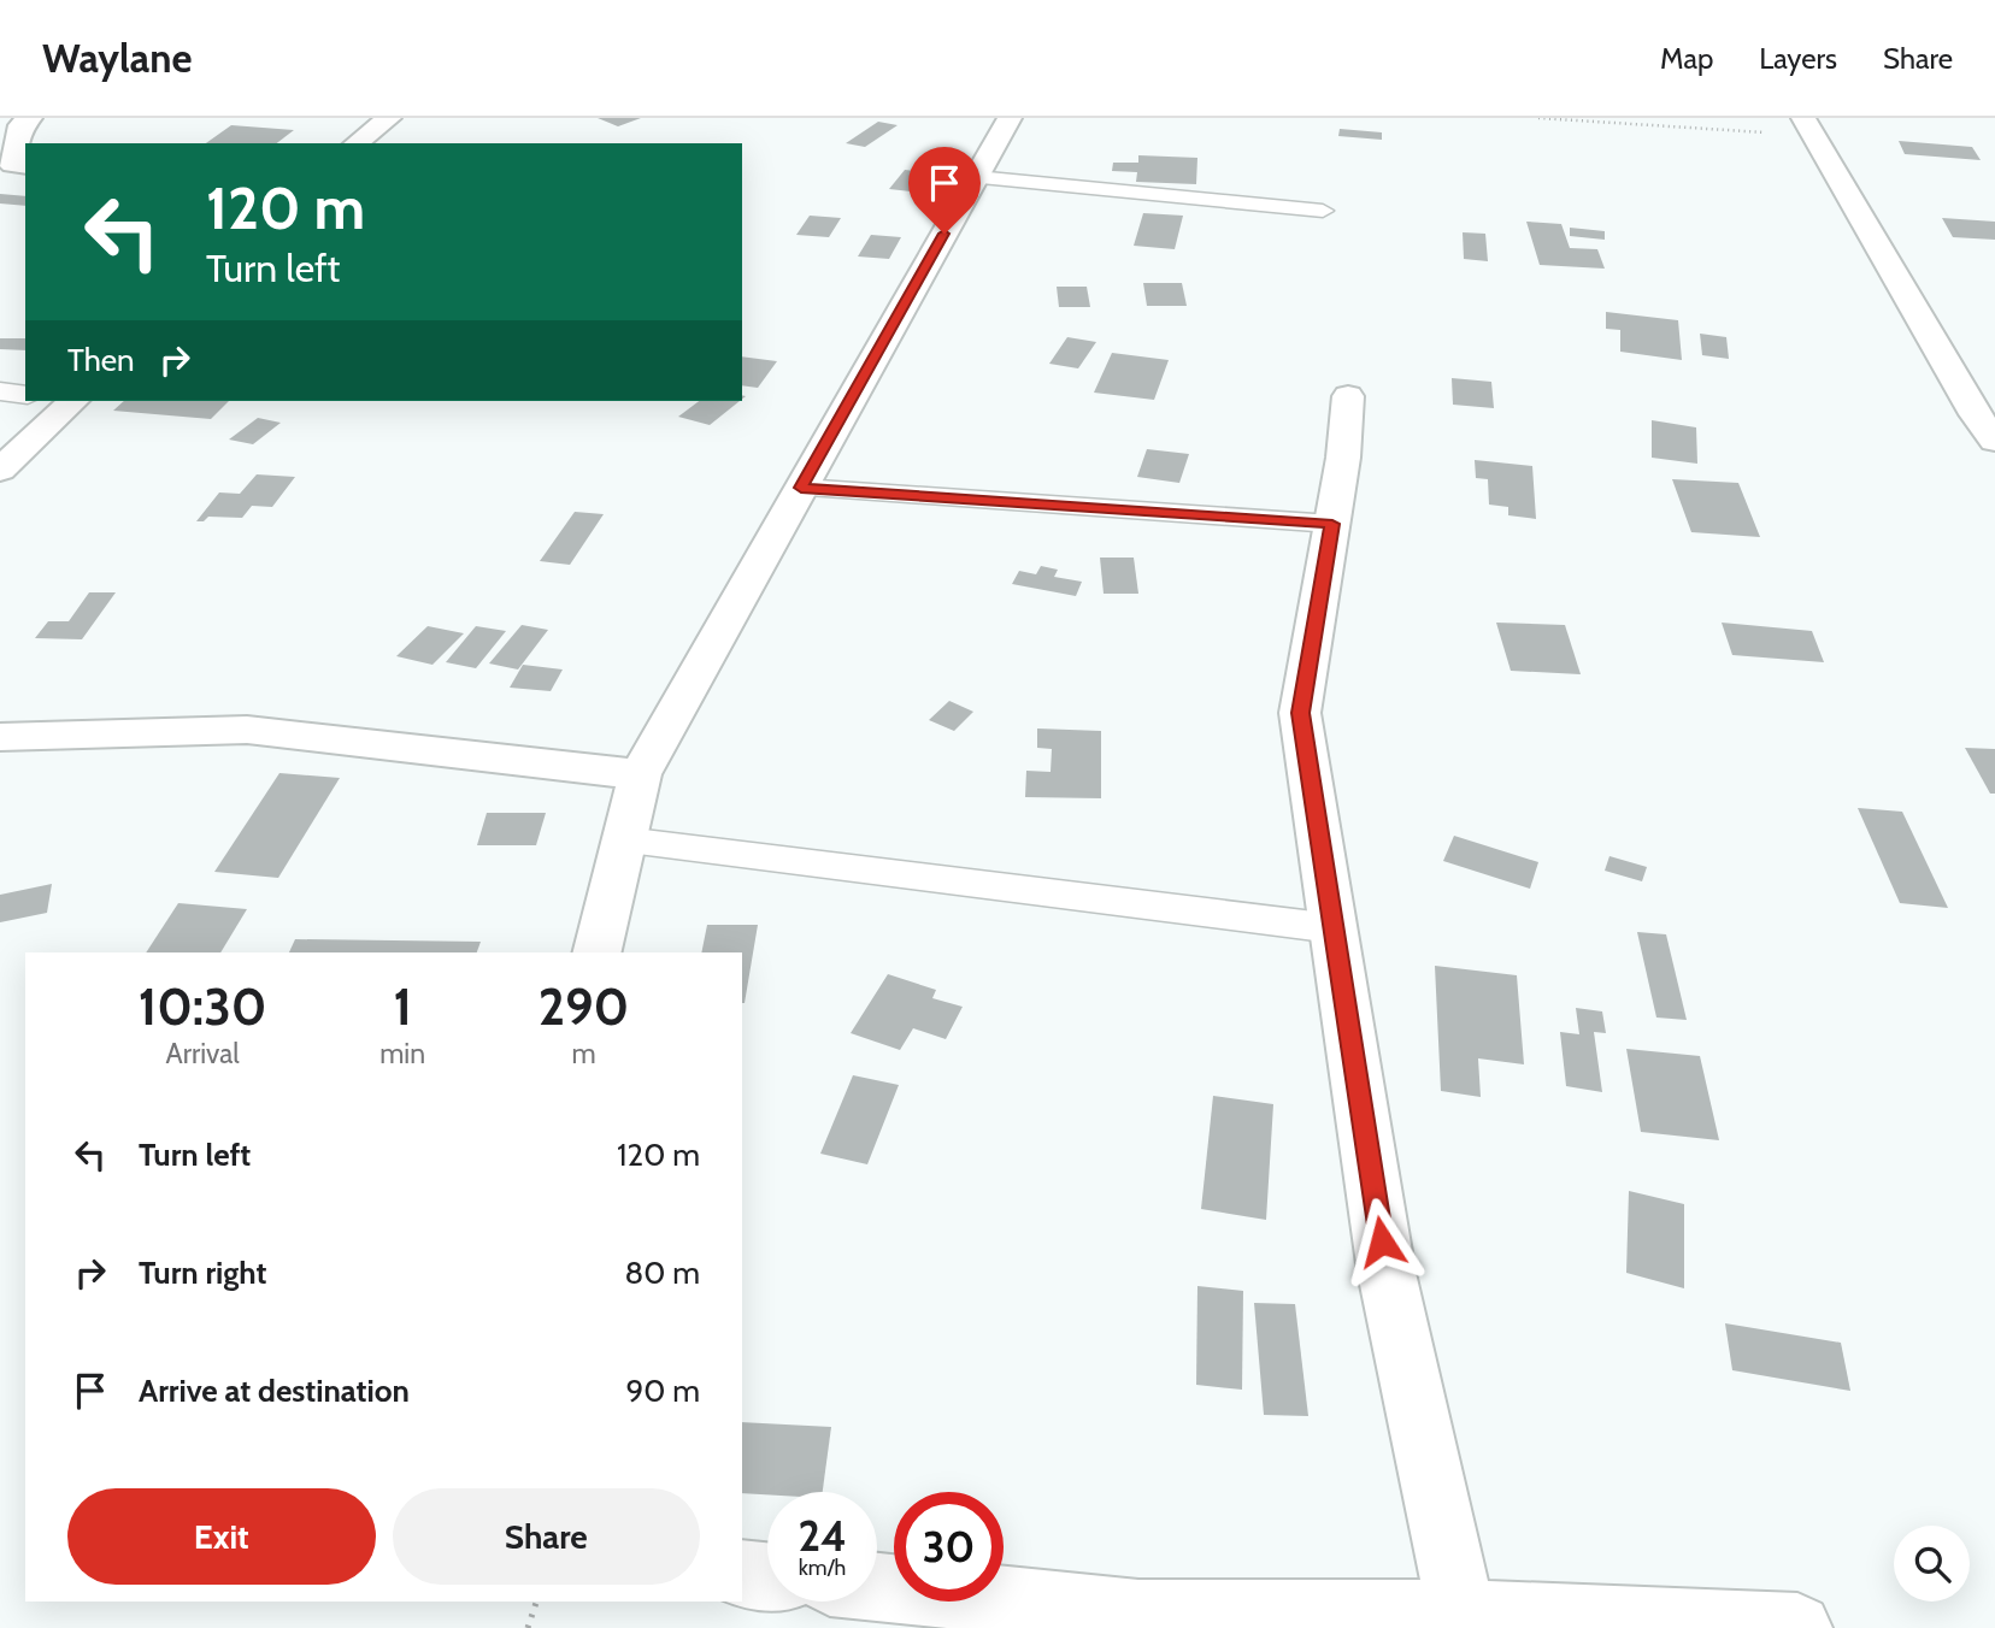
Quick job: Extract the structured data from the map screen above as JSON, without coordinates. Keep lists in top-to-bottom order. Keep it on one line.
{"page":{"header":"Waylane","nav":["Map","Layers","Share"],"turn":["120 m","Turn left"],"then":"Then","eta":["10:30","Arrival","1","min","290","m"],"list":[{"name":"Turn left","value":"120 m"},{"name":"Turn right","value":"80 m"},{"name":"Arrive at destination","value":"90 m"}],"buttons":["Exit","Share"],"speed":"24 km/h","limit":"30"}}
